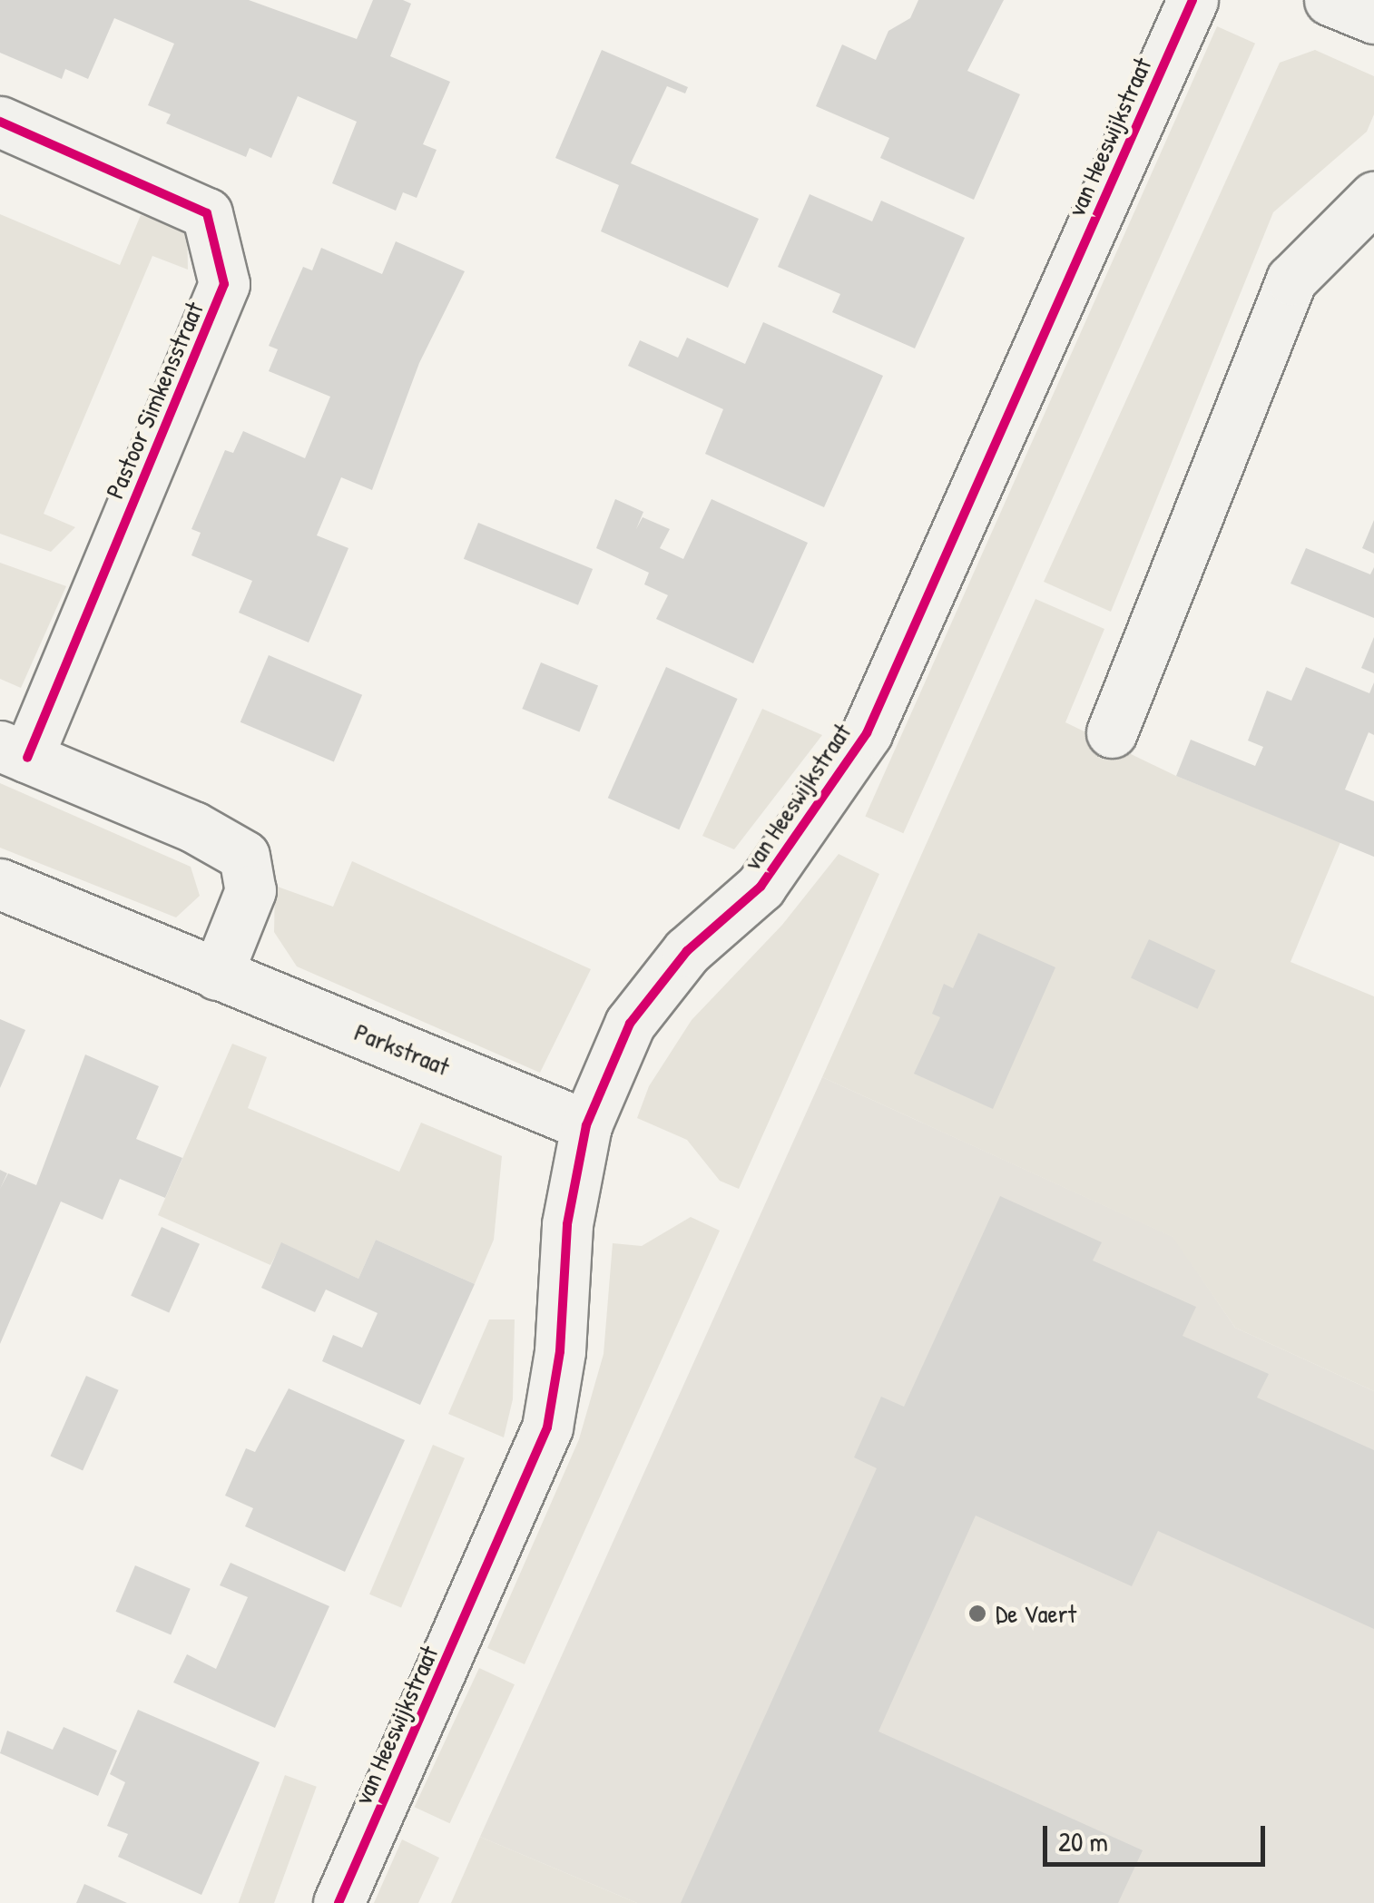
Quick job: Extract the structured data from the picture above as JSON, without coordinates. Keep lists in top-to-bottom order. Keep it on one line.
{"streets":{"street":["van Heeswijkstraat","Pastoor Simkensstraat","Parkstraat"]},"crossings":[["van Heeswijkstraat","Parkstraat"]],"places":["De Vaert"],"scale_bar":"20 m"}
